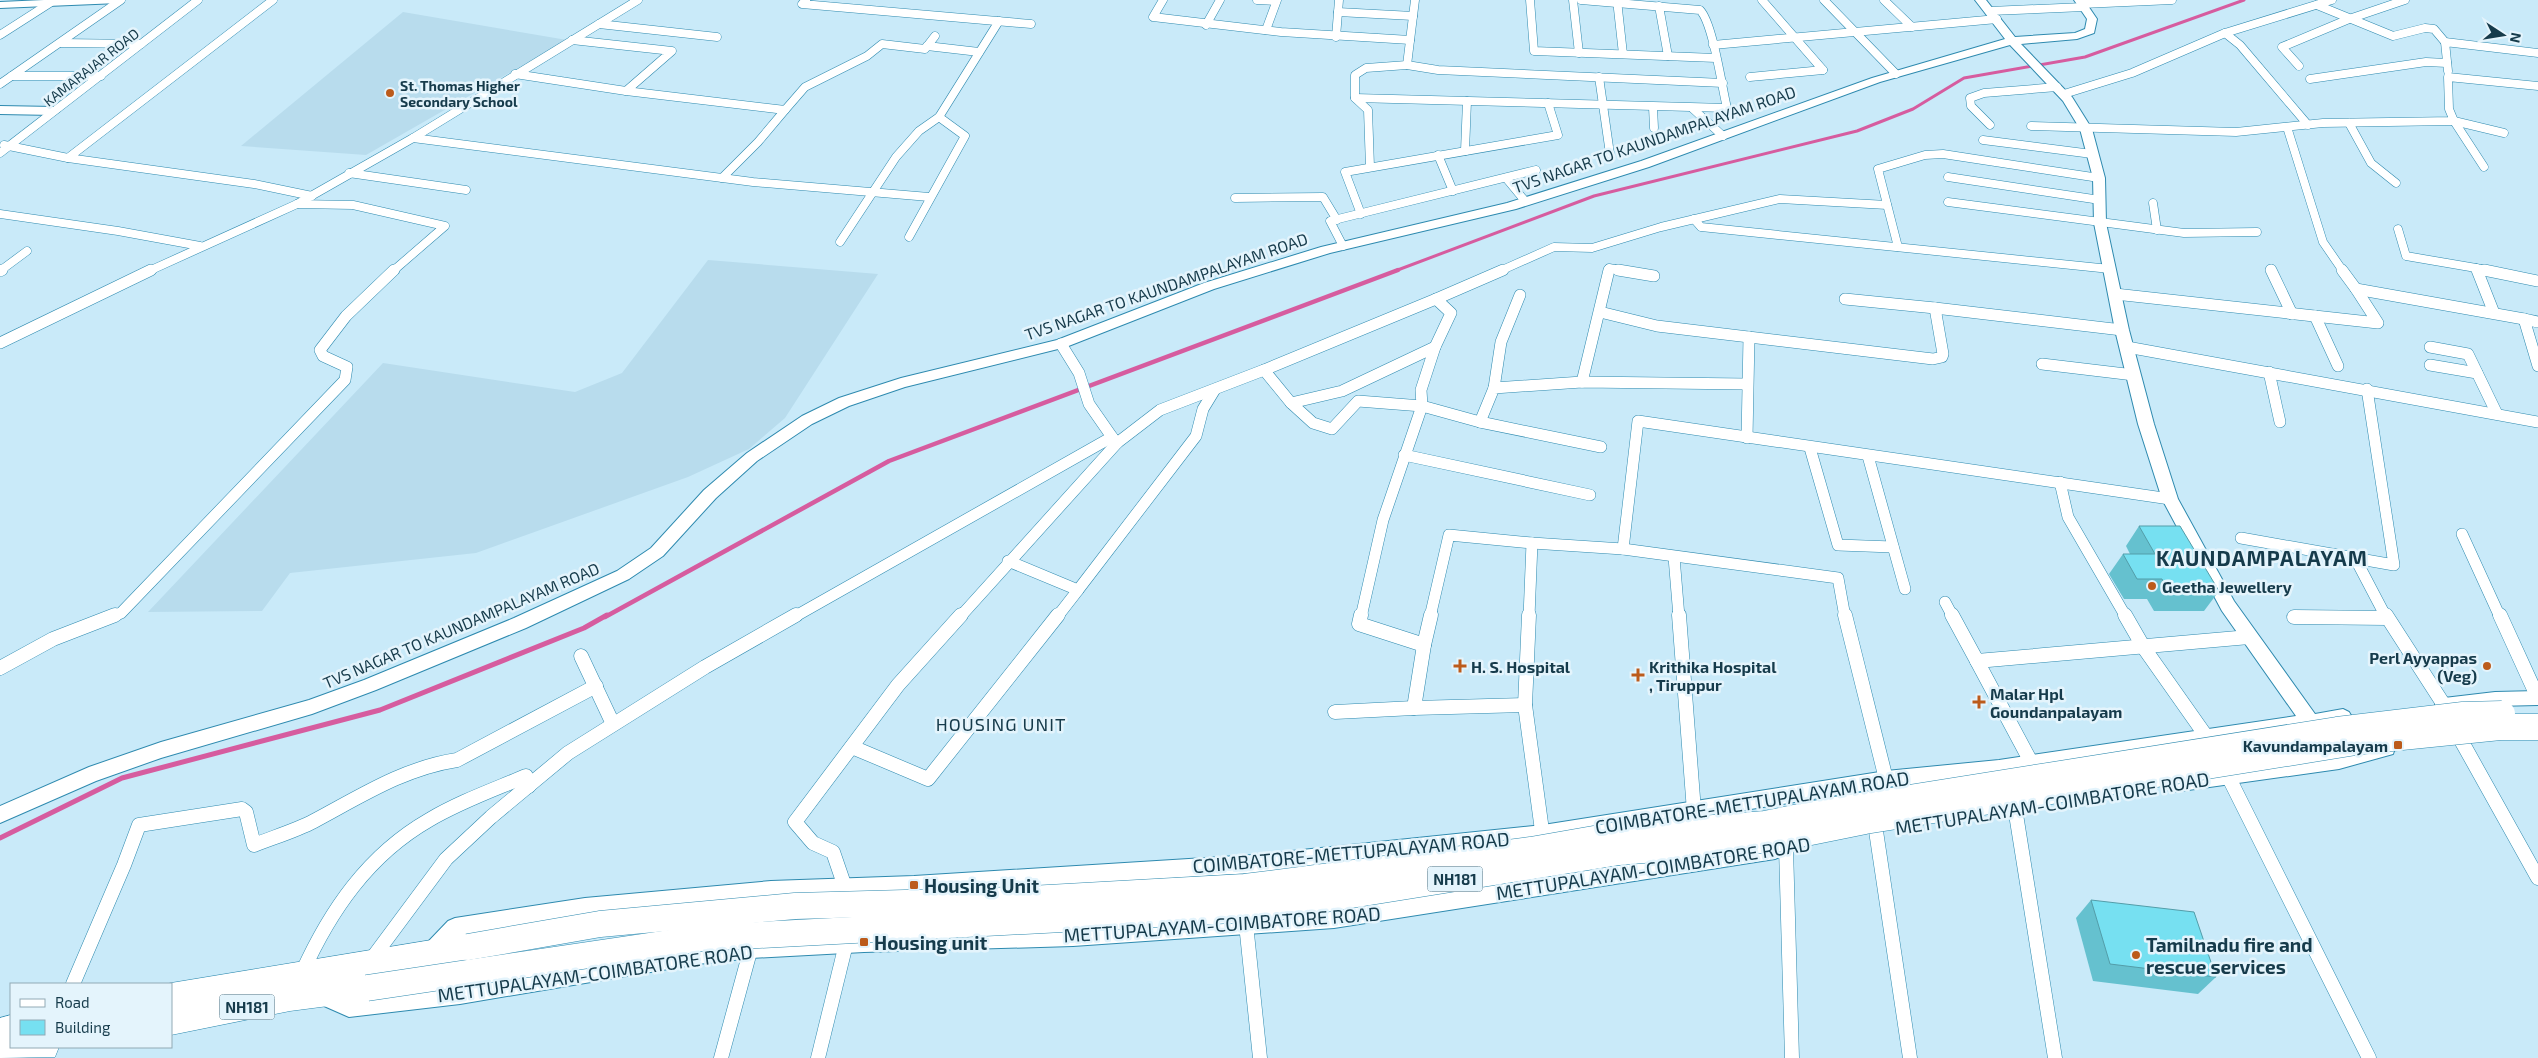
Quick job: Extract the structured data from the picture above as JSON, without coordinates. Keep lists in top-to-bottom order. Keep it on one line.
{"streets":{"highway":["METTUPALAYAM-COIMBATORE ROAD","NH181"],"main road":["TVS NAGAR TO KAUNDAMPALAYAM ROAD","COIMBATORE-METTUPALAYAM ROAD"],"street":["KAMARAJAR ROAD"]},"crossings":[["COIMBATORE-METTUPALAYAM ROAD","NH181"]],"districts":["KAUNDAMPALAYAM","HOUSING UNIT"],"places":{"other":["St. Thomas Higher Secondary School","Geetha Jewellery","Perl Ayyappas (Veg)","Tamilnadu fire and rescue services"],"health":["H. S. Hospital","Krithika Hospital , Tiruppur","Malar Hpl Goundanpalayam"],"transit":["Kavundampalayam","Housing Unit","Housing unit"]},"legend":["Road","Building"],"north":"right"}
